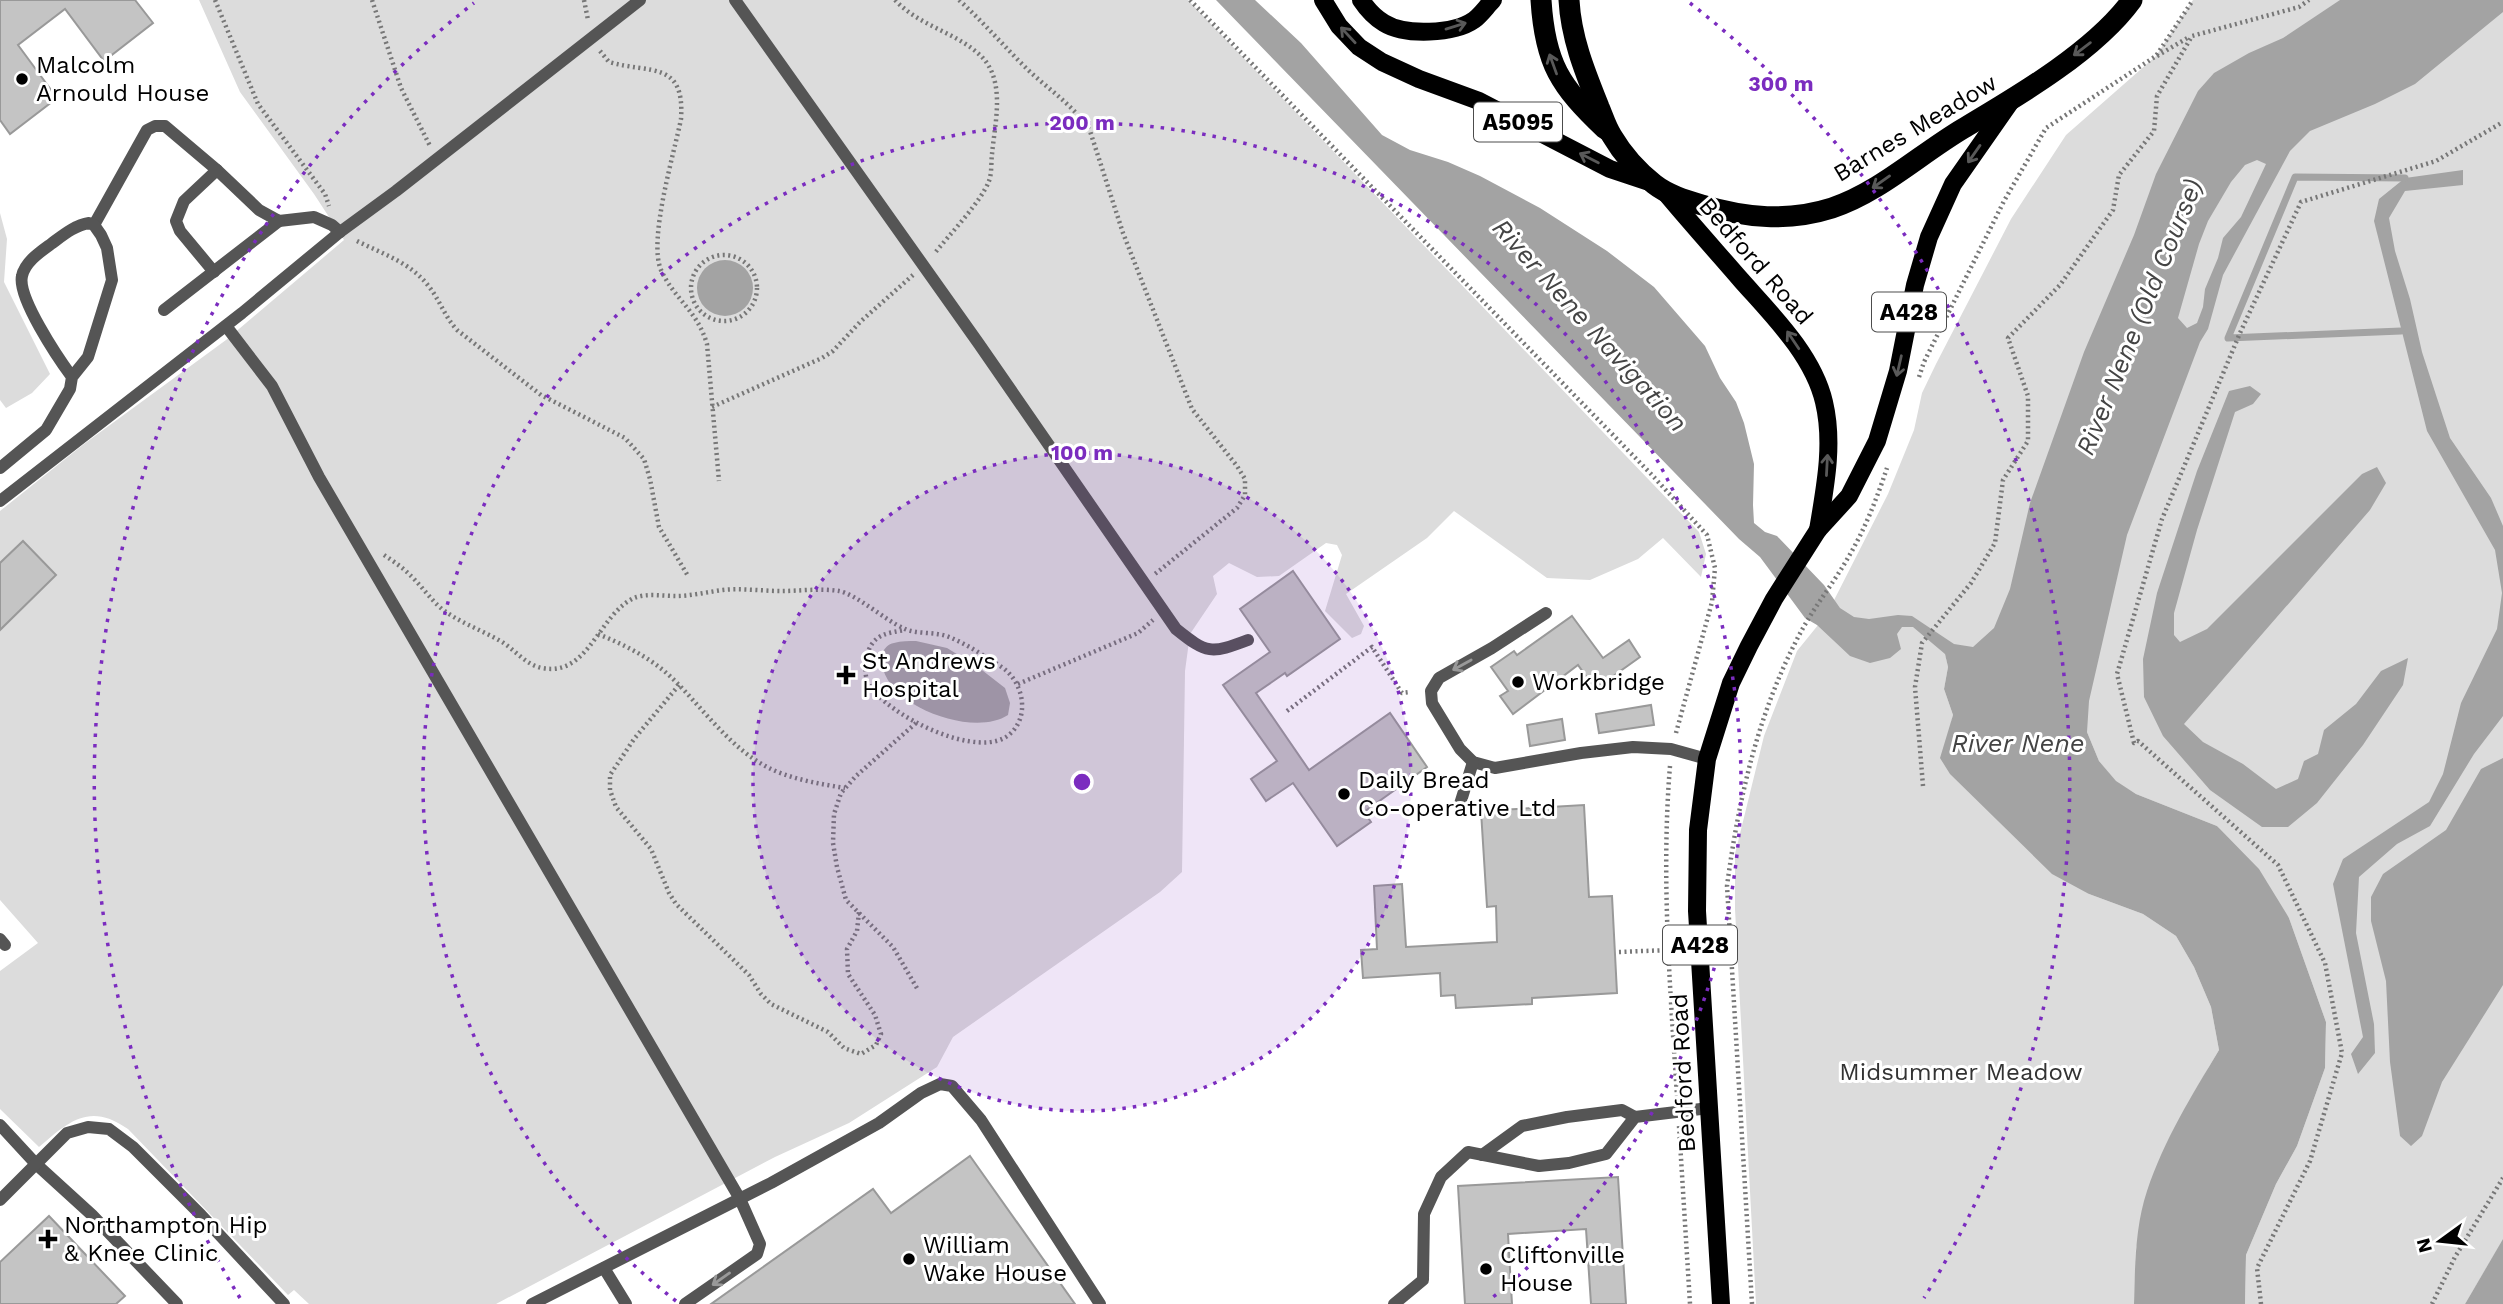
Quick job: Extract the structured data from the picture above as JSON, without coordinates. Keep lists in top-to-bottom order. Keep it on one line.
{"streets":{"highway":["Barnes Meadow"],"main road":["A5095","Bedford Road","A428"]},"crossings":[["A5095","Barnes Meadow"],["A5095","Bedford Road"],["Barnes Meadow","Bedford Road"]],"one_way":["Barnes Meadow"],"water":["River Nene (Old Course)","River Nene Navigation","River Nene"],"parks":["Midsummer Meadow"],"places":{"other":["Malcolm Arnould House","Workbridge","Daily Bread Co-operative Ltd","William Wake House","Cliftonville House"],"health":["St Andrews Hospital","Northampton Hip & Knee Clinic"]},"north":"left","rings":["300 m","200 m","100 m"]}
